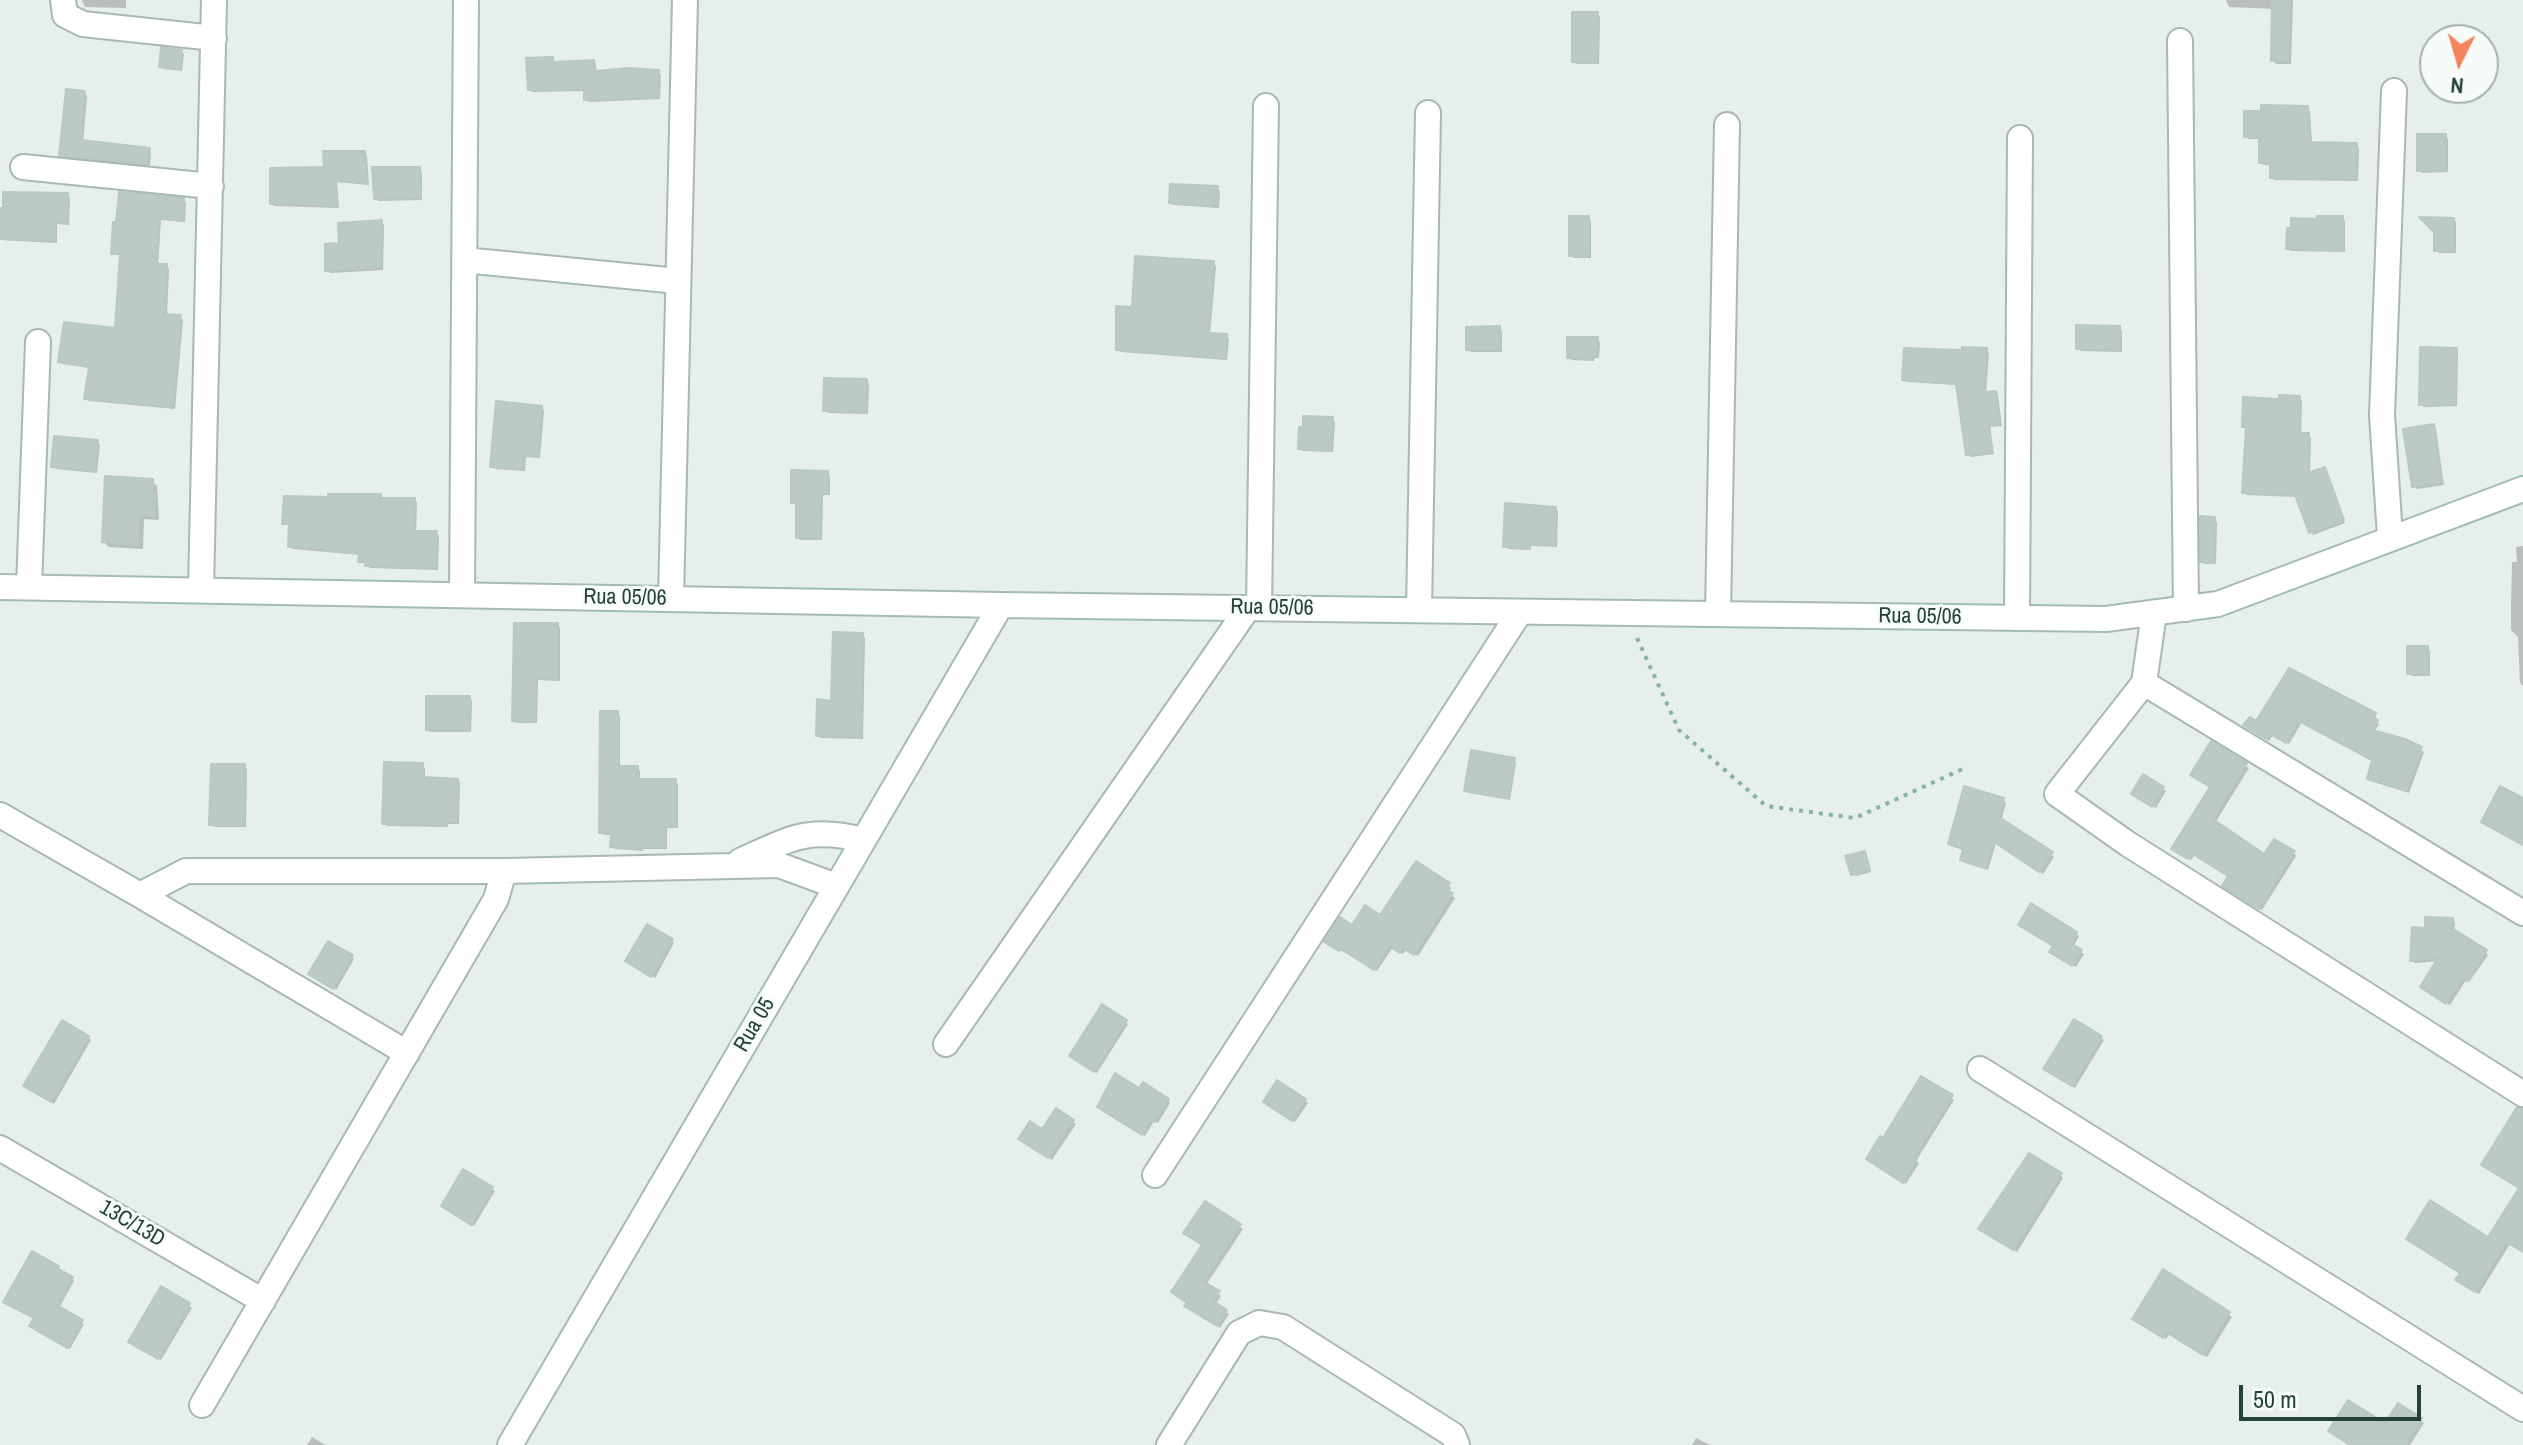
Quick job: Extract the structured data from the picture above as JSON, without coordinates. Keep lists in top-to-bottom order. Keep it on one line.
{"streets":{"street":["Rua 05/06","Rua 05","13C/13D"]},"crossings":[["Rua 05/06","Rua 05"]],"scale_bar":"50 m","north":"bottom"}
